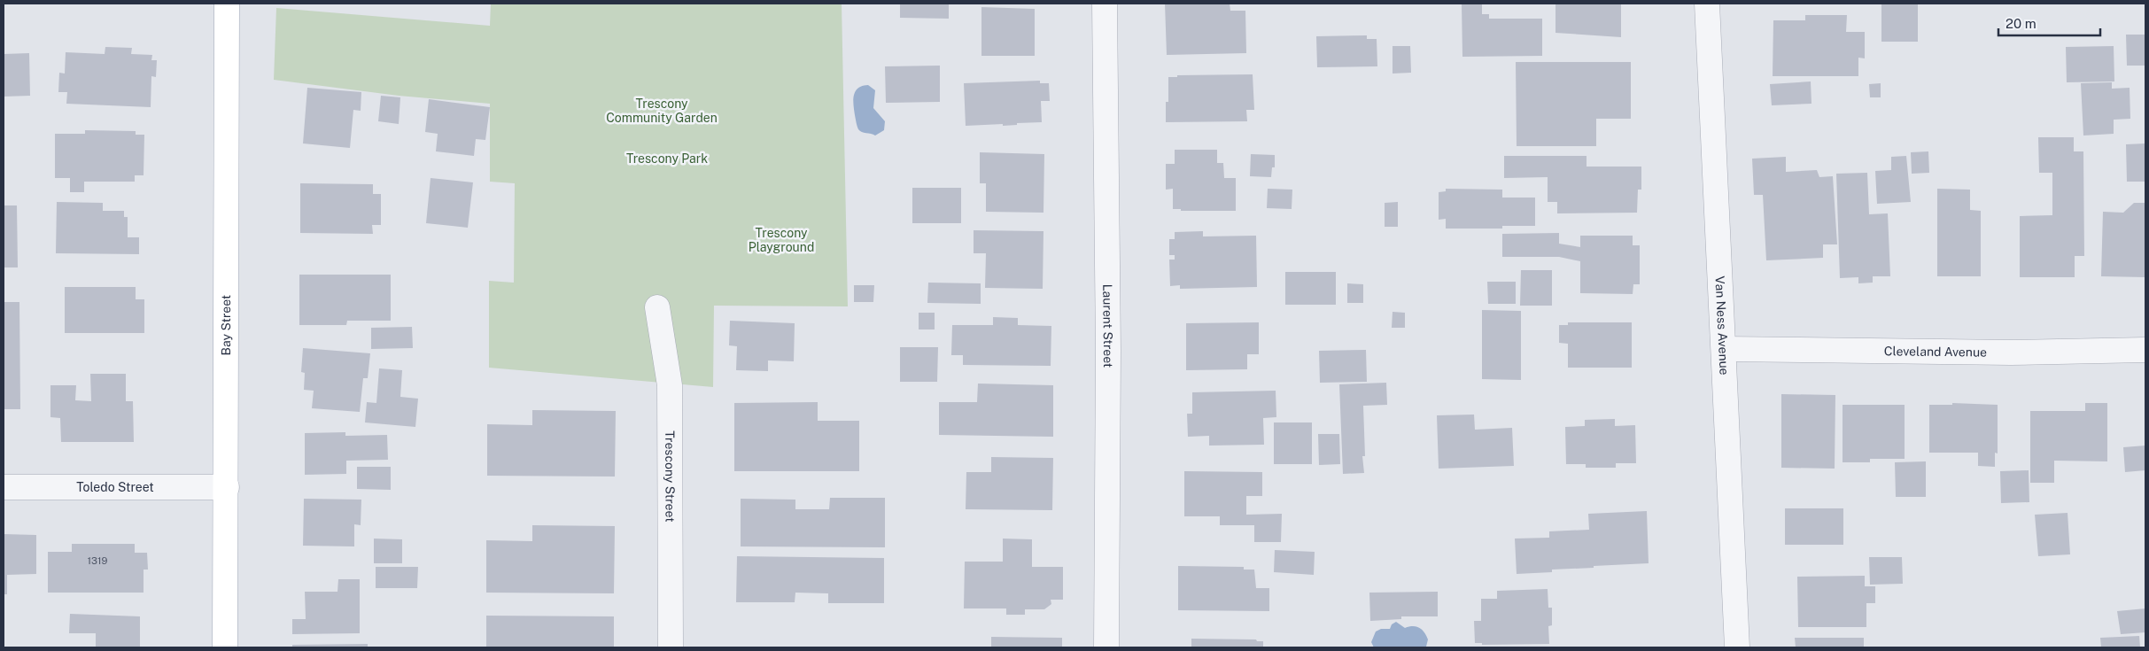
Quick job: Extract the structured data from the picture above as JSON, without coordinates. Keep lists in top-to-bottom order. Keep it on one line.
{"streets":{"main road":["Bay Street"],"street":["Laurent Street","Van Ness Avenue","Cleveland Avenue","Trescony Street","Toledo Street"]},"crossings":[["Bay Street","Toledo Street"],["Van Ness Avenue","Cleveland Avenue"]],"parks":["Trescony Community Garden","Trescony Park","Trescony Playground"],"house_numbers":["1319"],"scale_bar":"20 m"}
